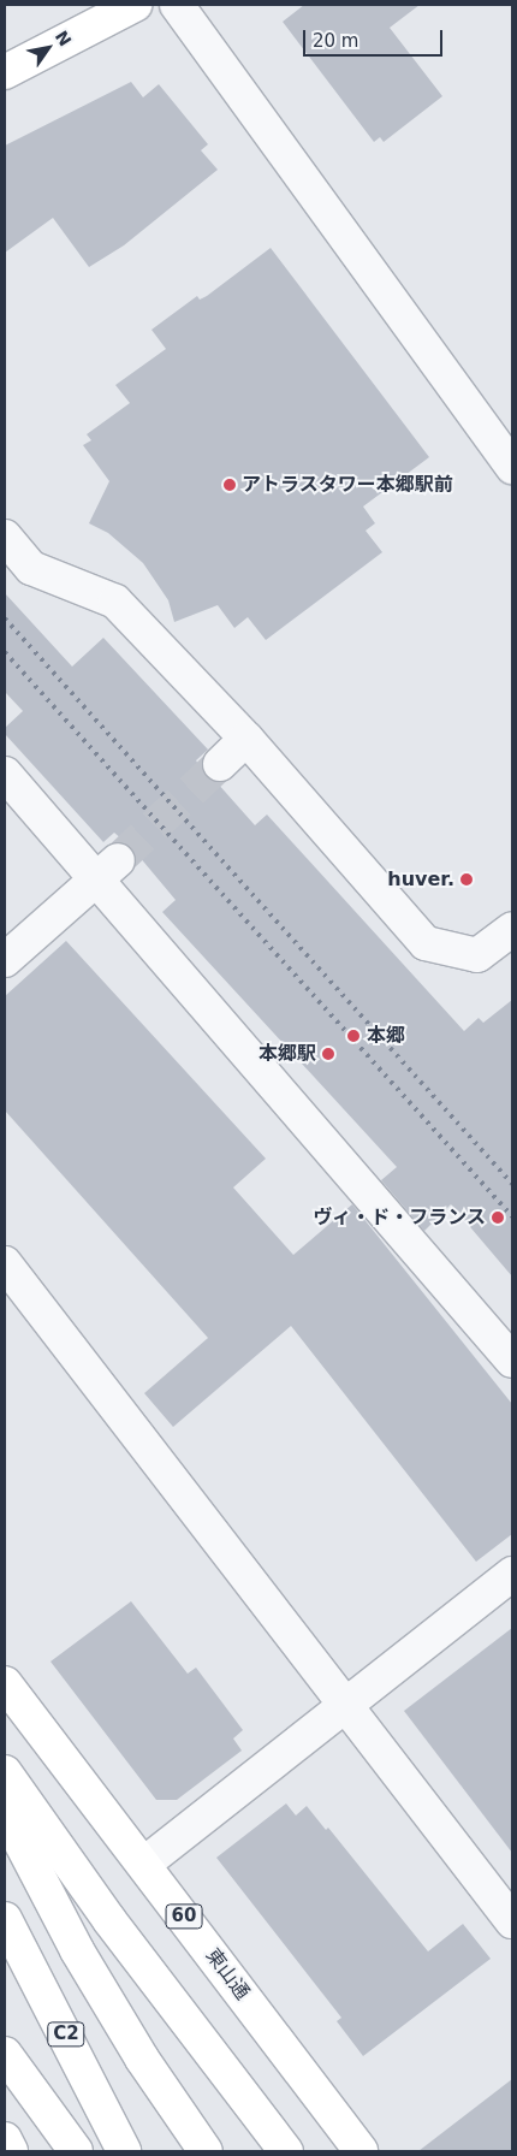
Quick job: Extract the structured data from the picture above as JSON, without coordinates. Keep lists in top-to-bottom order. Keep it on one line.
{"streets":{"main road":["60","東山通","C2"]},"places":["アトラスタワー本郷駅前","huver.","本郷","本郷駅","ヴィ・ド・フランス"],"scale_bar":"20 m","north":"top right"}
